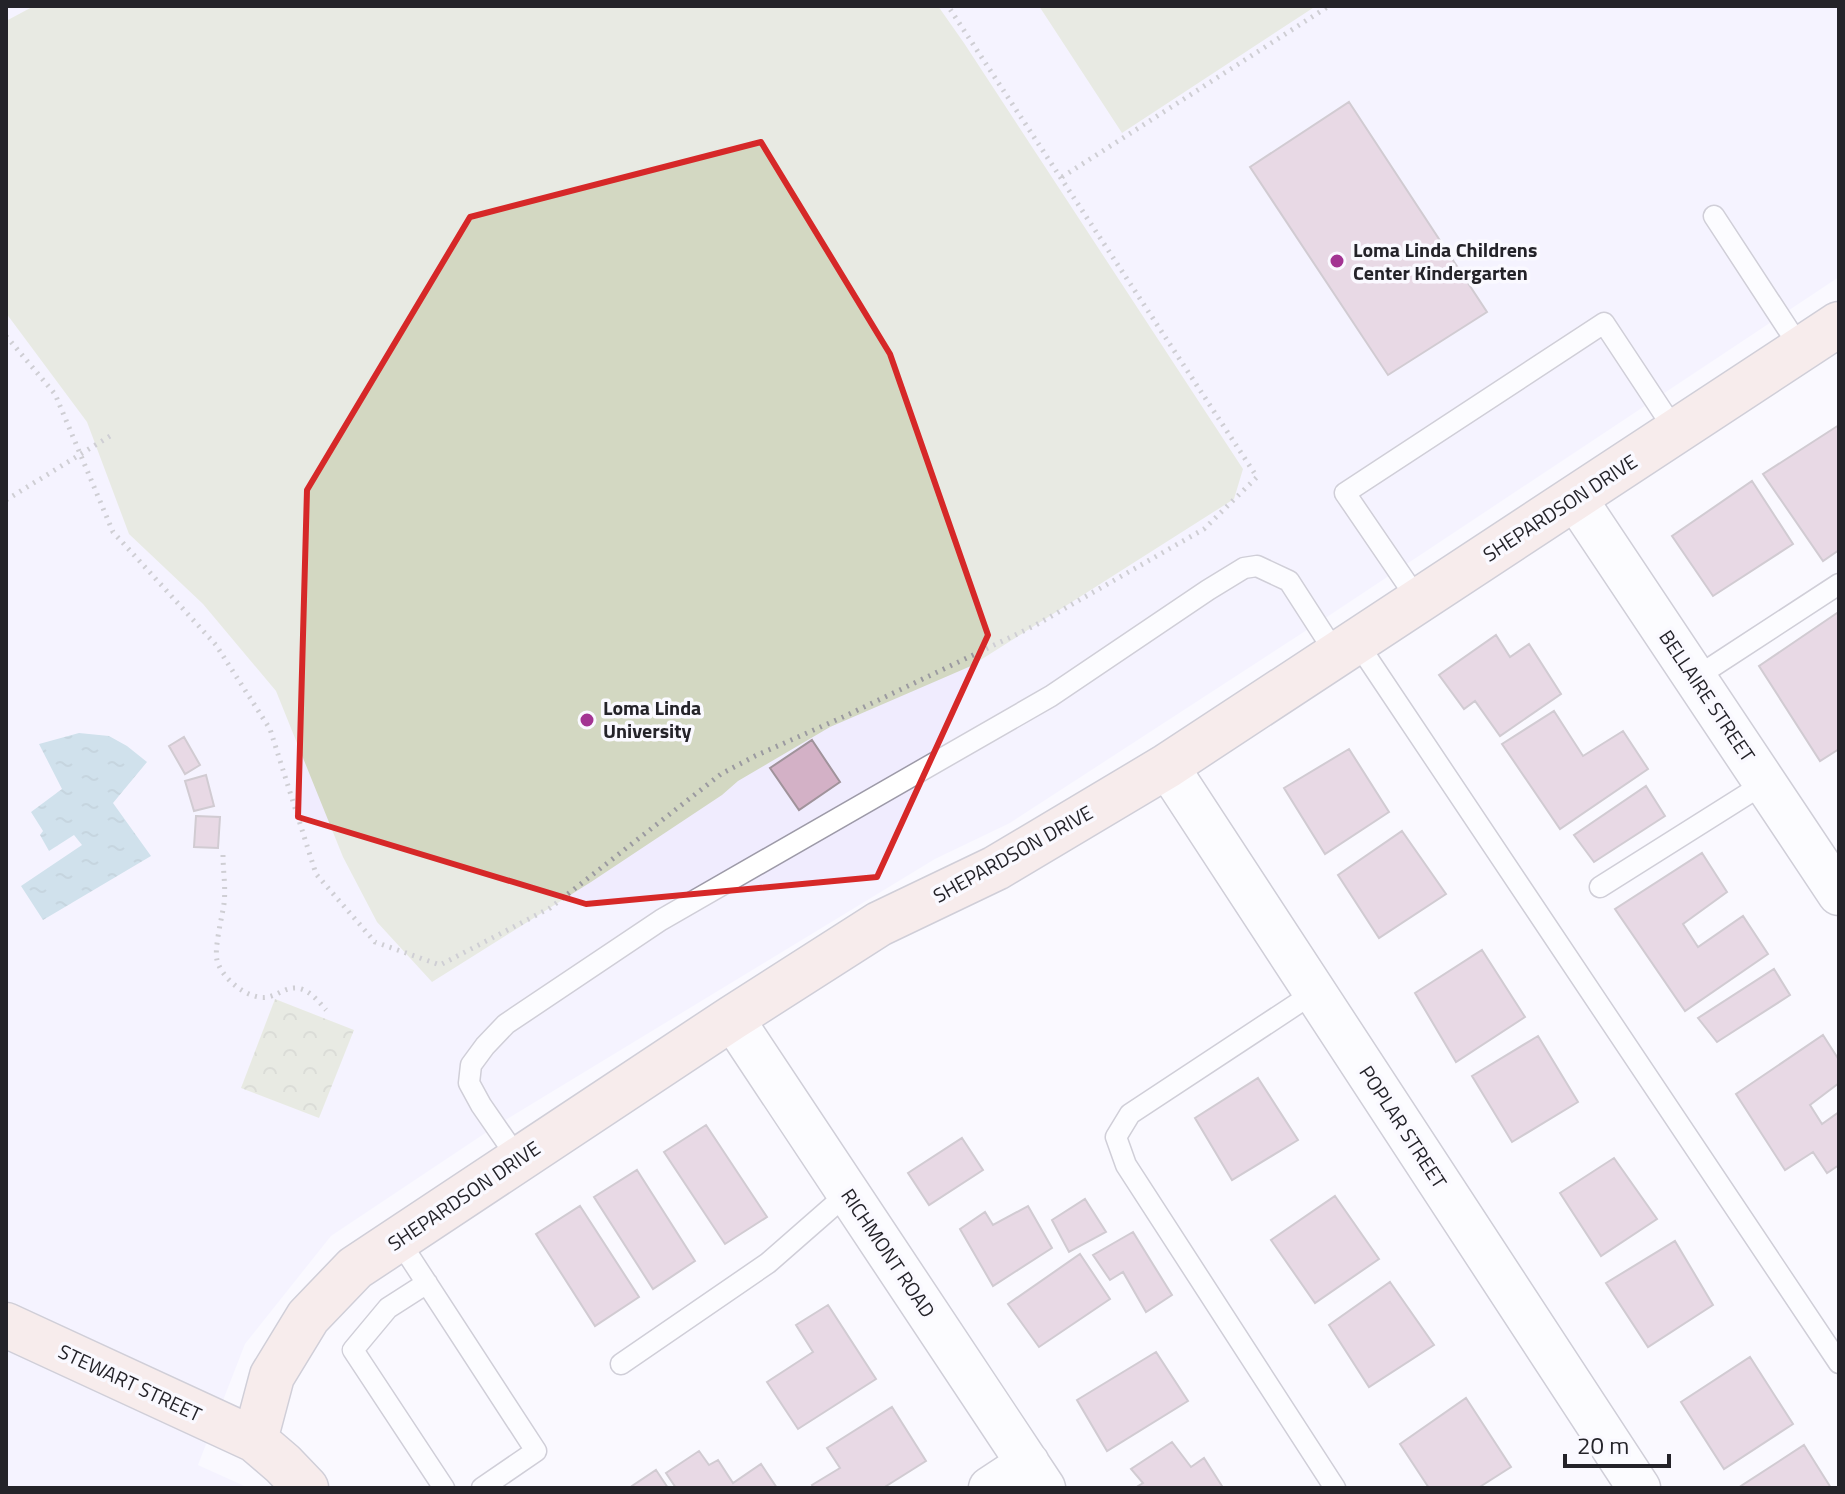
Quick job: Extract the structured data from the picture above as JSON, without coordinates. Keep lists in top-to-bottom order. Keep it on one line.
{"streets":{"street":["SHEPARDSON DRIVE","BELLAIRE STREET","POPLAR STREET","RICHMONT ROAD","STEWART STREET"]},"crossings":[["SHEPARDSON DRIVE","BELLAIRE STREET"],["SHEPARDSON DRIVE","POPLAR STREET"],["SHEPARDSON DRIVE","RICHMONT ROAD"],["SHEPARDSON DRIVE","STEWART STREET"]],"places":["Loma Linda Childrens Center Kindergarten","Loma Linda University"],"scale_bar":"20 m"}
